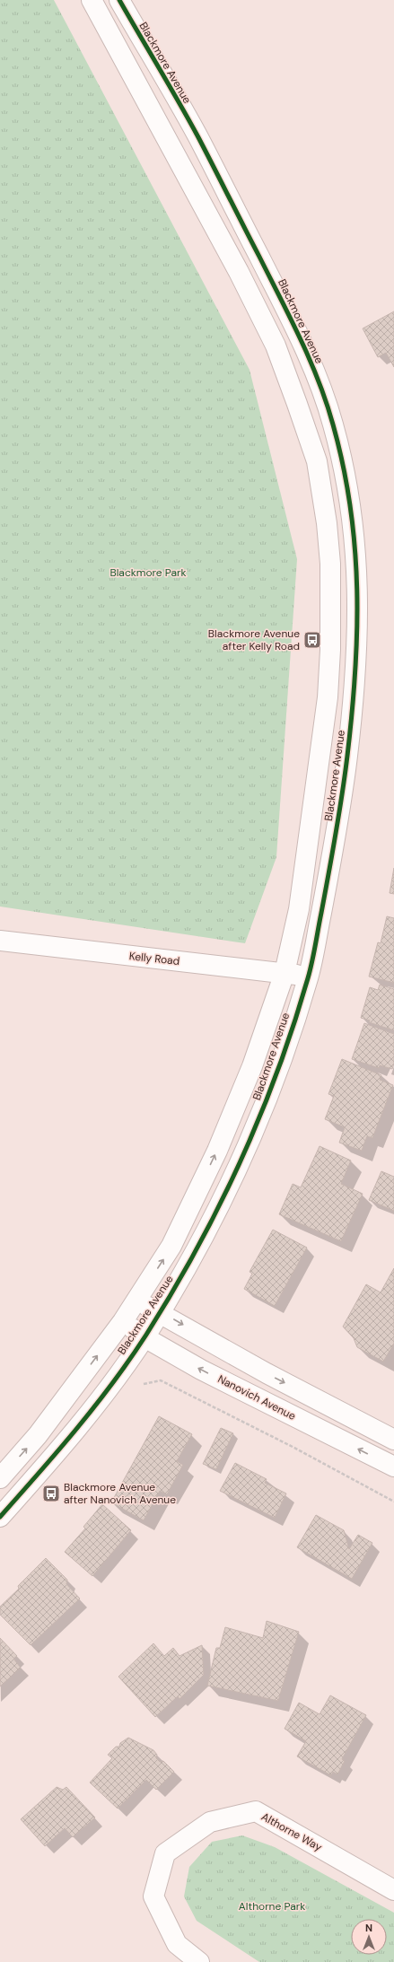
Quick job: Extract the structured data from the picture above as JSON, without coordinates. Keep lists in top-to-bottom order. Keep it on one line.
{"streets":{"street":["Blackmore Avenue","Kelly Road","Nanovich Avenue","Althorne Way"]},"crossings":[["Blackmore Avenue","Kelly Road"],["Blackmore Avenue","Nanovich Avenue"]],"parks":["Blackmore Park","Althorne Park"],"places":{"bus stop":["Blackmore Avenue after Kelly Road","Blackmore Avenue after Nanovich Avenue"]},"north":"top"}
